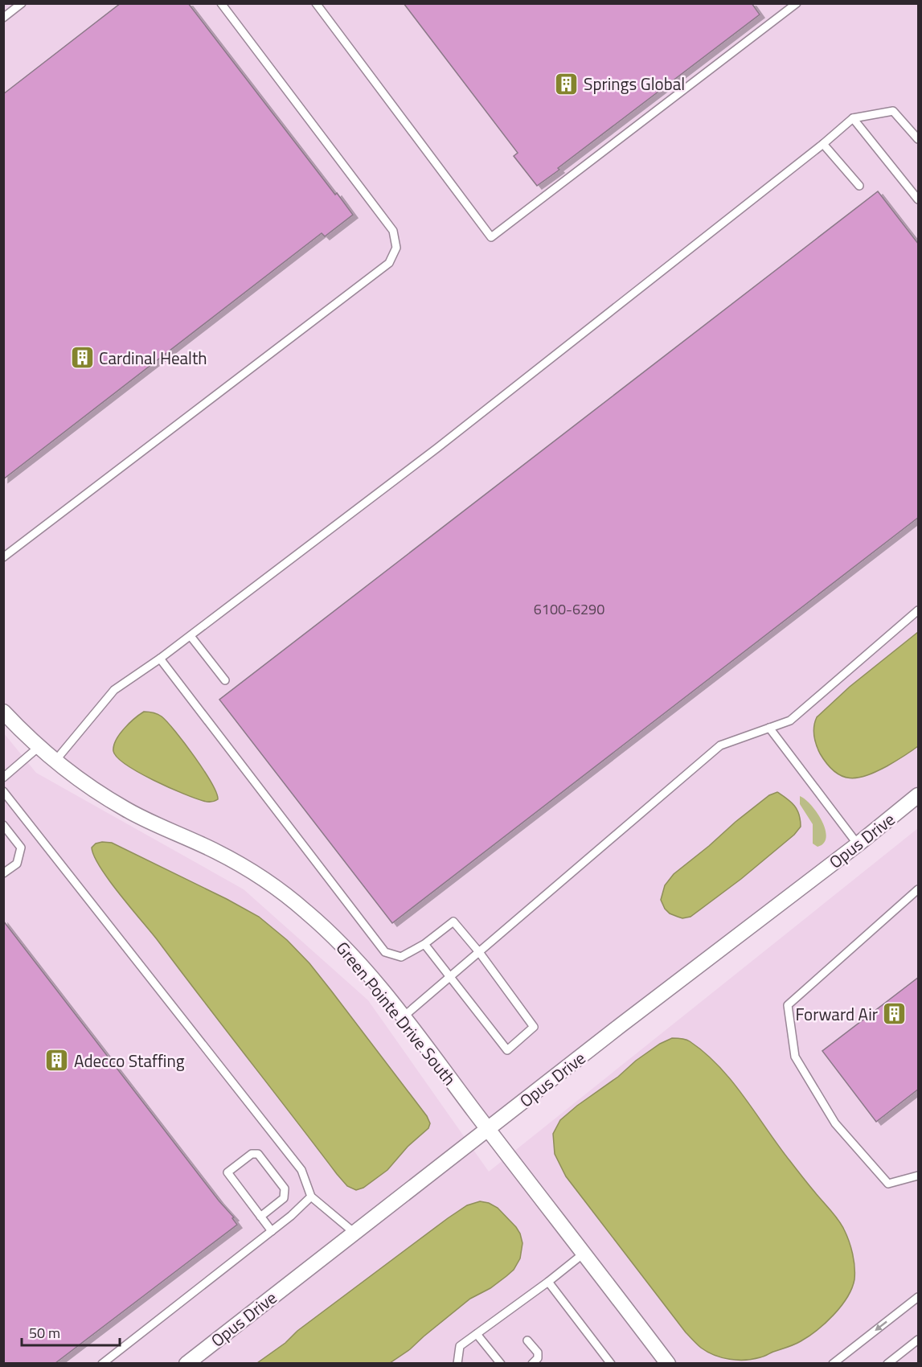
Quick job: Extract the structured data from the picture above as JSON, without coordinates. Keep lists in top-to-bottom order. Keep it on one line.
{"streets":{"street":["Opus Drive","Green Pointe Drive South"]},"crossings":[["Opus Drive","Green Pointe Drive South"]],"places":{"building":["Springs Global","Cardinal Health","Forward Air","Adecco Staffing"]},"house_numbers":["6100-6290"],"scale_bar":"50 m"}
